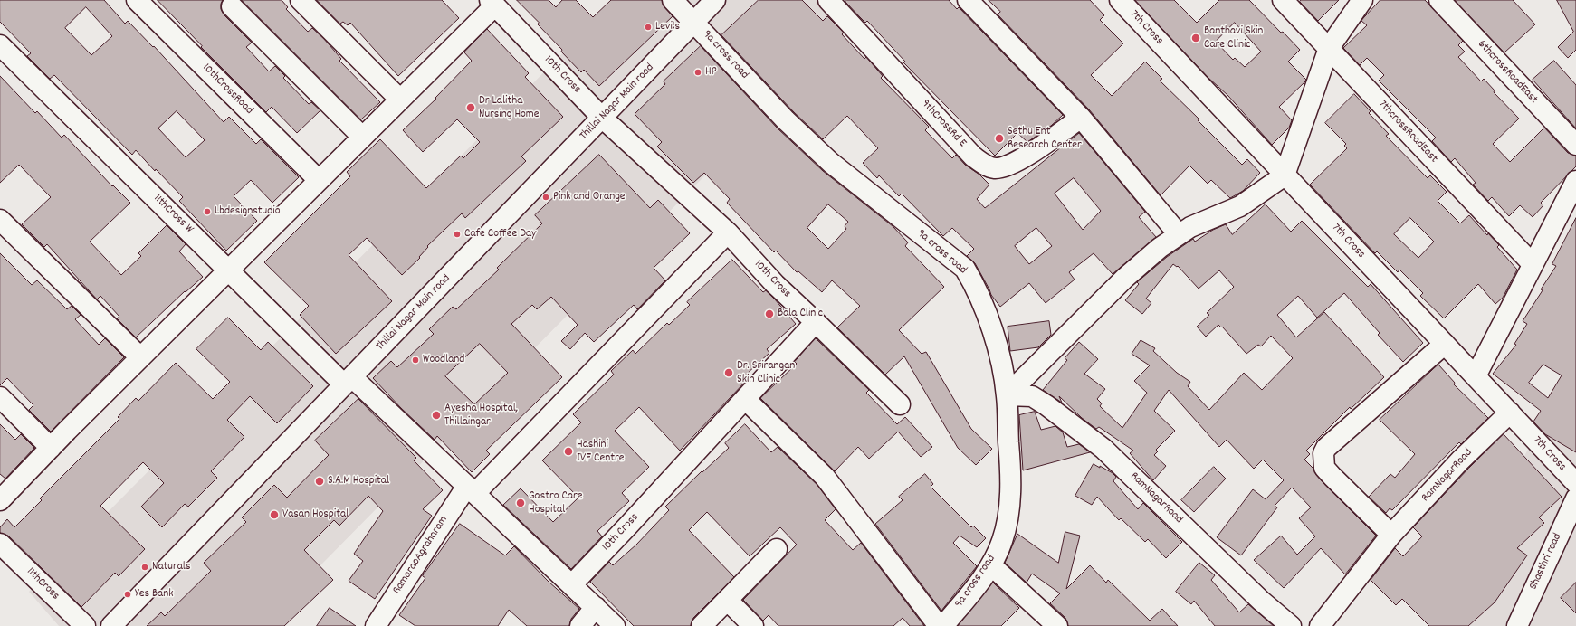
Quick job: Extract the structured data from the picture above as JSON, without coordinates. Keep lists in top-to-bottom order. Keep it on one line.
{"streets":{"street":["7th Cross","9a cross road","6thcrossRoadEast","10th Cross","10thCrossRoad","Thillai Nagar Main road","9thCrossRd E","7thcrossRoadEast","11thCross W","RamNagarRoad","RamaraoAgraharam","Shasthri road","11thCross"]},"crossings":[["7th Cross","RamNagarRoad"],["9a cross road","Thillai Nagar Main road"],["9a cross road","RamNagarRoad"],["10th Cross","Thillai Nagar Main road"],["10th Cross","11thCross W"],["10th Cross","RamaraoAgraharam"],["Thillai Nagar Main road","11thCross W"],["11thCross W","RamaraoAgraharam"]],"places":["Levi's","Banthavi Skin Care Clinic","HP","Dr Lalitha Nursing Home","Sethu Ent Research Center","Pink and Orange","Lbdesignstudio","Cafe Coffee Day","Bala Clinic","Woodland","Dr. Srirangan Skin Clinic","Ayesha Hospital, Thillaingar","Hashini IVF Centre","S.A.M Hospital","Gastro Care Hospital","Vasan Hospital","Naturals","Yes Bank"]}
